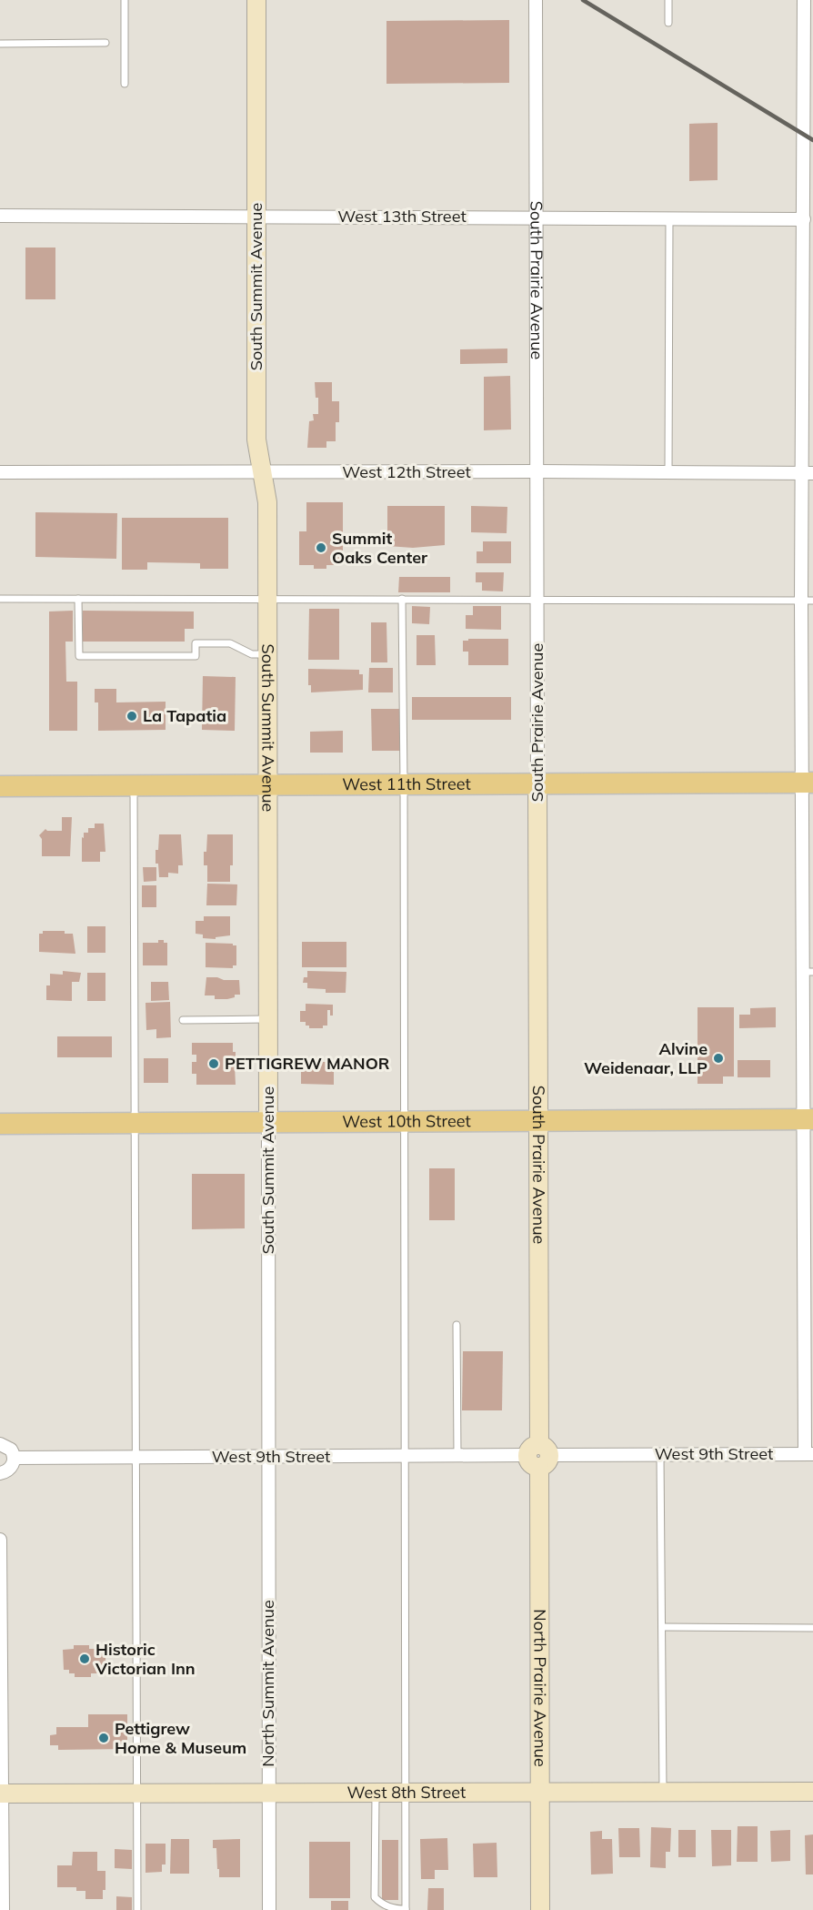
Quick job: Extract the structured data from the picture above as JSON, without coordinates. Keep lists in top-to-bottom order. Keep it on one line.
{"streets":{"main road":["West 11th Street","West 10th Street"],"street":["West 13th Street","South Prairie Avenue","South Summit Avenue","West 12th Street","West 9th Street","North Summit Avenue","North Prairie Avenue","West 8th Street"]},"crossings":[["West 13th Street","South Prairie Avenue"],["West 13th Street","South Summit Avenue"],["South Prairie Avenue","West 12th Street"],["South Prairie Avenue","West 11th Street"],["South Prairie Avenue","West 10th Street"],["South Prairie Avenue","West 9th Street"],["South Prairie Avenue","North Prairie Avenue"],["South Summit Avenue","West 12th Street"],["South Summit Avenue","West 11th Street"],["South Summit Avenue","West 10th Street"],["South Summit Avenue","West 9th Street"],["South Summit Avenue","North Summit Avenue"],["West 9th Street","North Summit Avenue"],["West 9th Street","North Prairie Avenue"],["North Summit Avenue","West 8th Street"],["North Prairie Avenue","West 8th Street"]],"places":["Summit Oaks Center","La Tapatia","Alvine Weidenaar, LLP","PETTIGREW MANOR","Historic Victorian Inn","Pettigrew Home & Museum"]}
